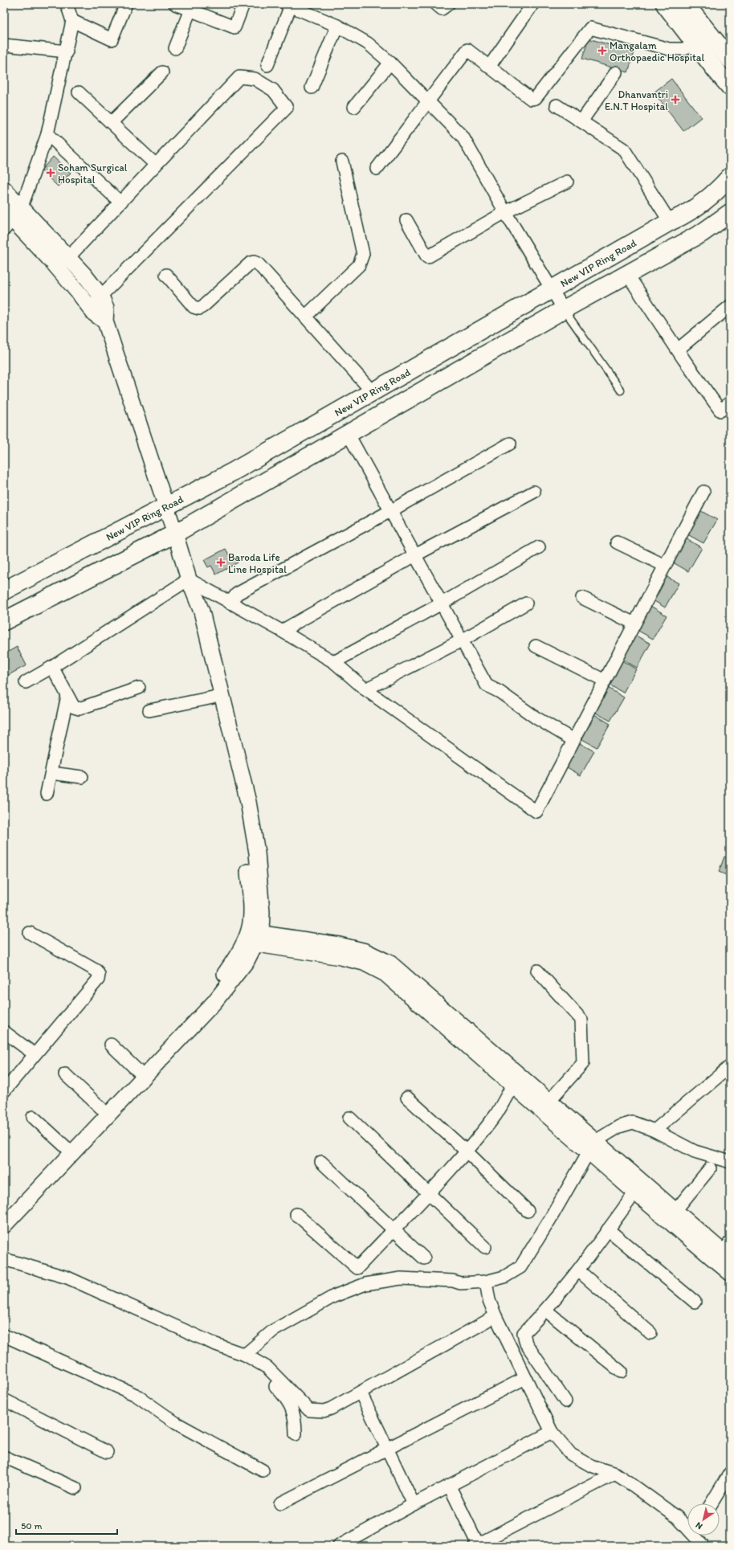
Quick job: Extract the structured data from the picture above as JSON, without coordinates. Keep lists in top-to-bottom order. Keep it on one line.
{"streets":{"main road":["New VIP Ring Road"]},"places":{"health":["Mangalam Orthopaedic Hospital","Dhanvantri E.N.T Hospital","Soham Surgical Hospital","Baroda Life Line Hospital"]},"scale_bar":"50 m","north":"bottom left"}
